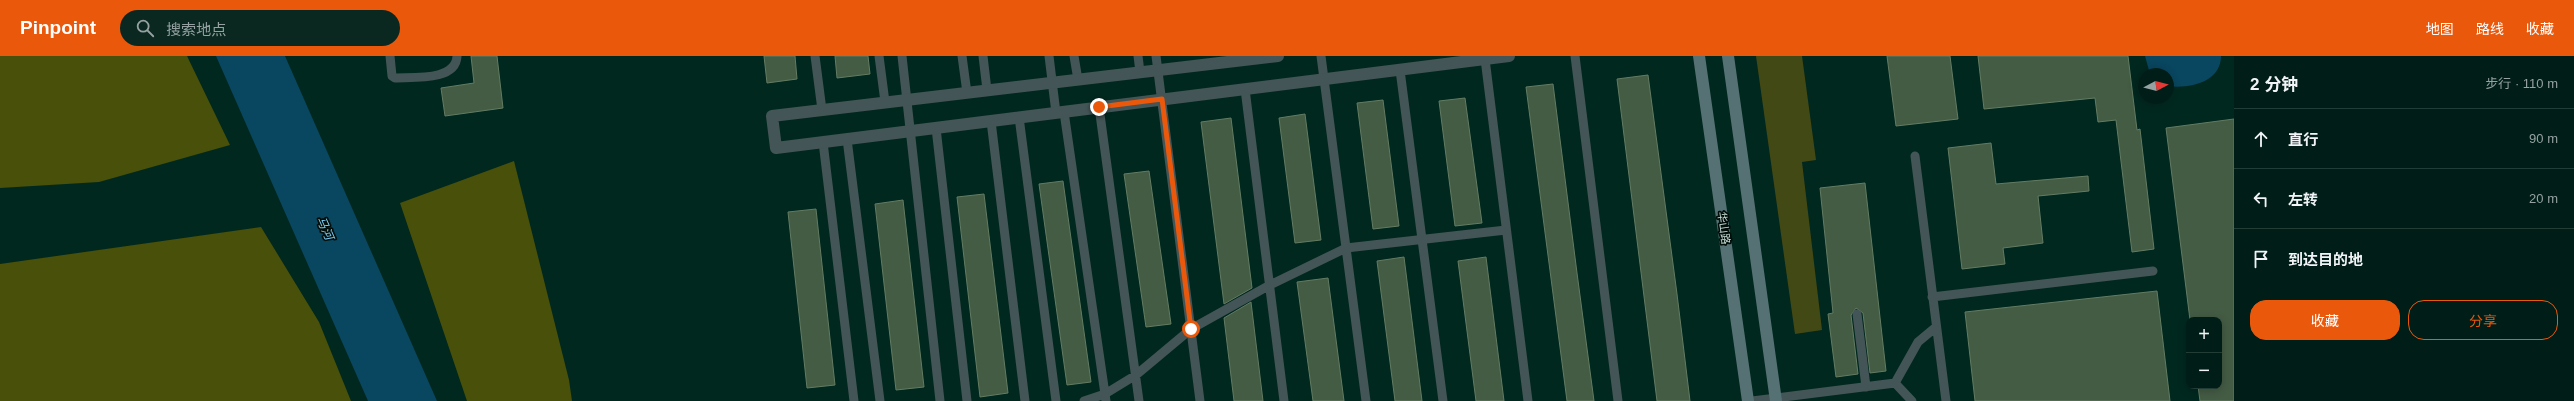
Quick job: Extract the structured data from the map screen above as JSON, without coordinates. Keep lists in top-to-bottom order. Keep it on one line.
{"streets":{"street":["华山路"]},"water":["马河"],"north":"right","page":{"header":"Pinpoint","search":"搜索地点","nav":["地图","路线","收藏"],"heading":["2 分钟","步行 · 110 m"],"list":[["直行","90 m"],["左转","20 m"],"到达目的地"],"buttons":["收藏","分享"],"map_buttons":["+","−"]}}
